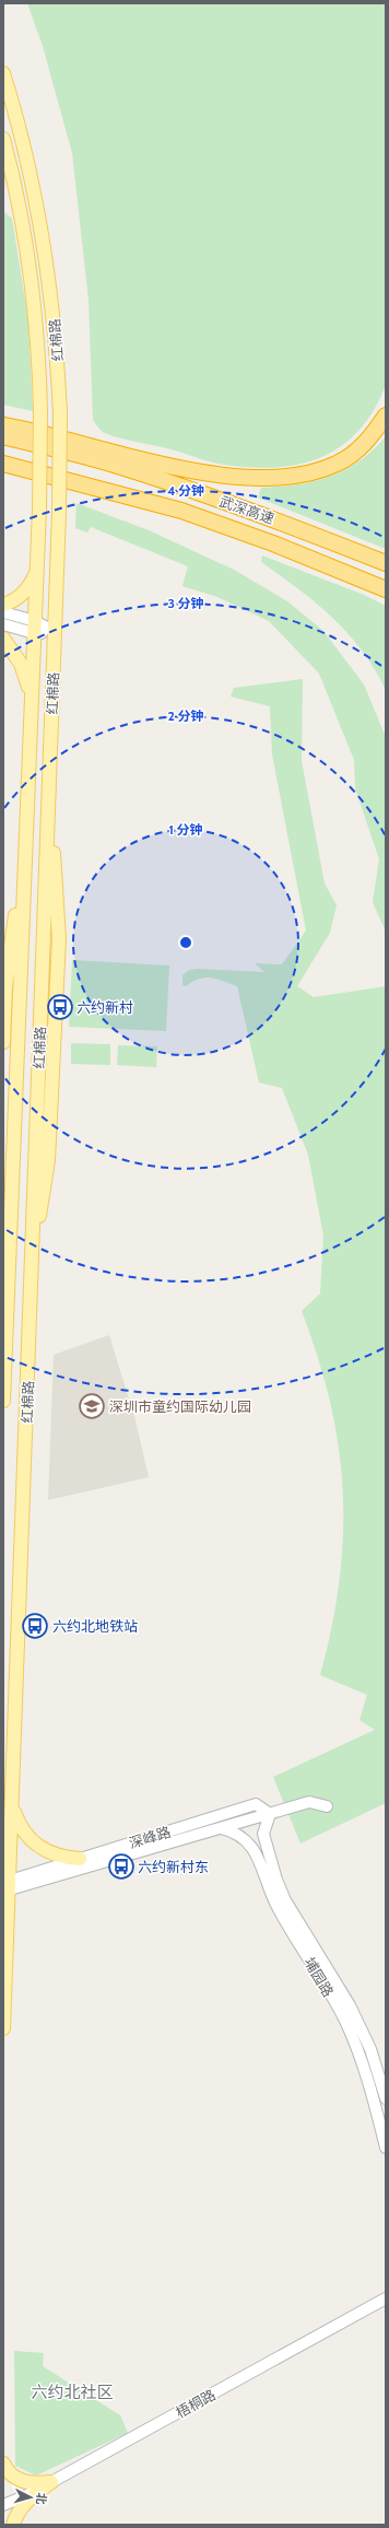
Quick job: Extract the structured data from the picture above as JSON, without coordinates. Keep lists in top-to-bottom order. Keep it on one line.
{"streets":{"highway":["武深高速"],"main road":["红棉路"],"street":["深峰路","埔园路","梧桐路"]},"crossings":[["红棉路","深峰路"],["深峰路","埔园路"]],"districts":["六约北社区"],"places":{"bus stop":["六约新村","六约北地铁站","六约新村东"],"school or university":["深圳市童约国际幼儿园"]},"north":"right","rings":["4 分钟","3 分钟","2 分钟","1 分钟"]}
